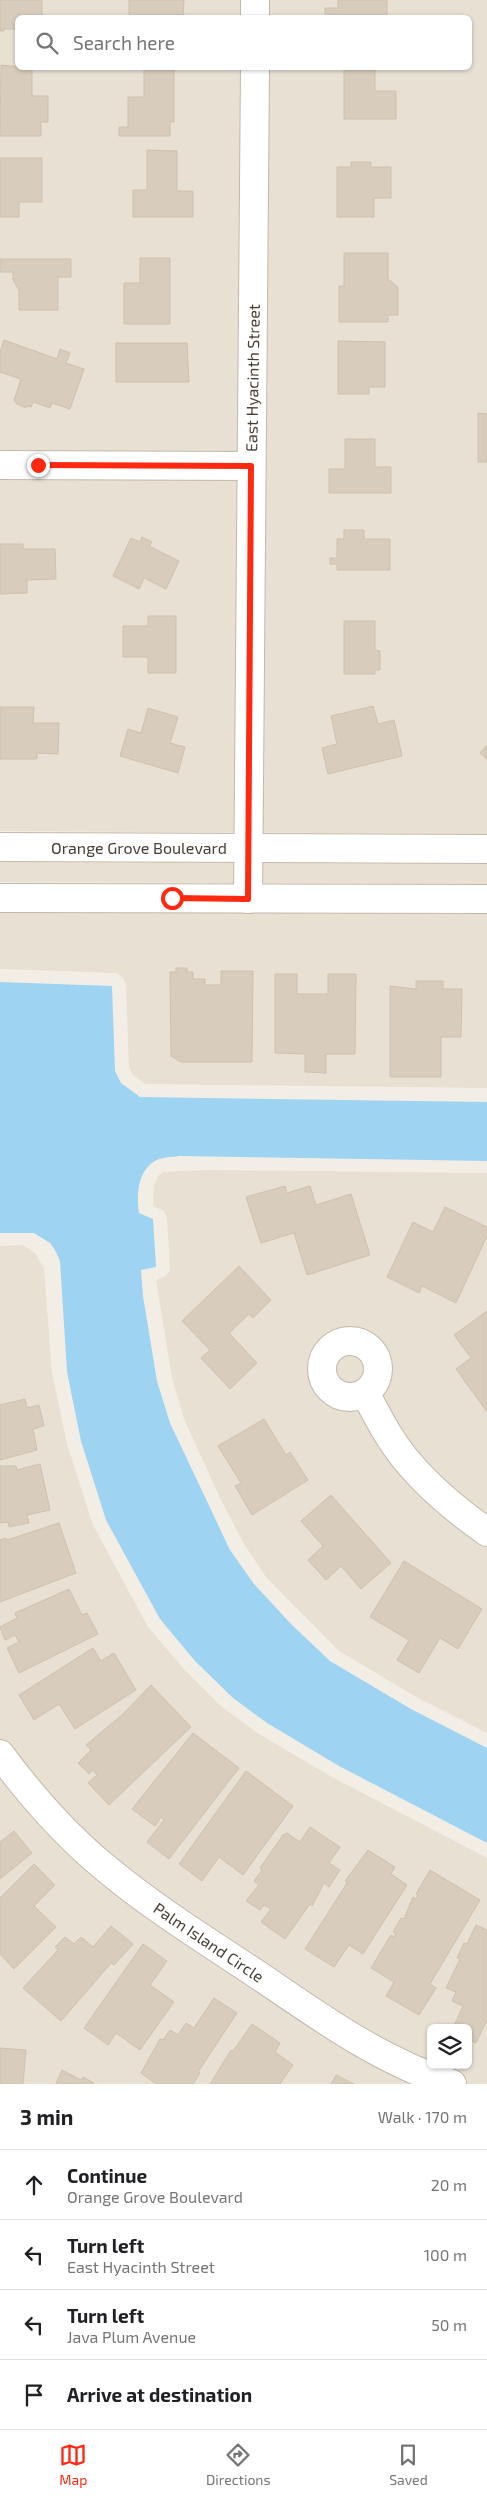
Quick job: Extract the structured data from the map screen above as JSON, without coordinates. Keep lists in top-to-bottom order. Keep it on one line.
{"streets":{"street":["East Hyacinth Street","Orange Grove Boulevard","Palm Island Circle"]},"crossings":[["East Hyacinth Street","Orange Grove Boulevard"]],"page":{"search":"Search here","heading":["3 min","Walk · 170 m"],"list":[["Continue","Orange Grove Boulevard","20 m"],["Turn left","East Hyacinth Street","100 m"],["Turn left","Java Plum Avenue","50 m"],"Arrive at destination"],"nav":["Map","Directions","Saved"]}}
